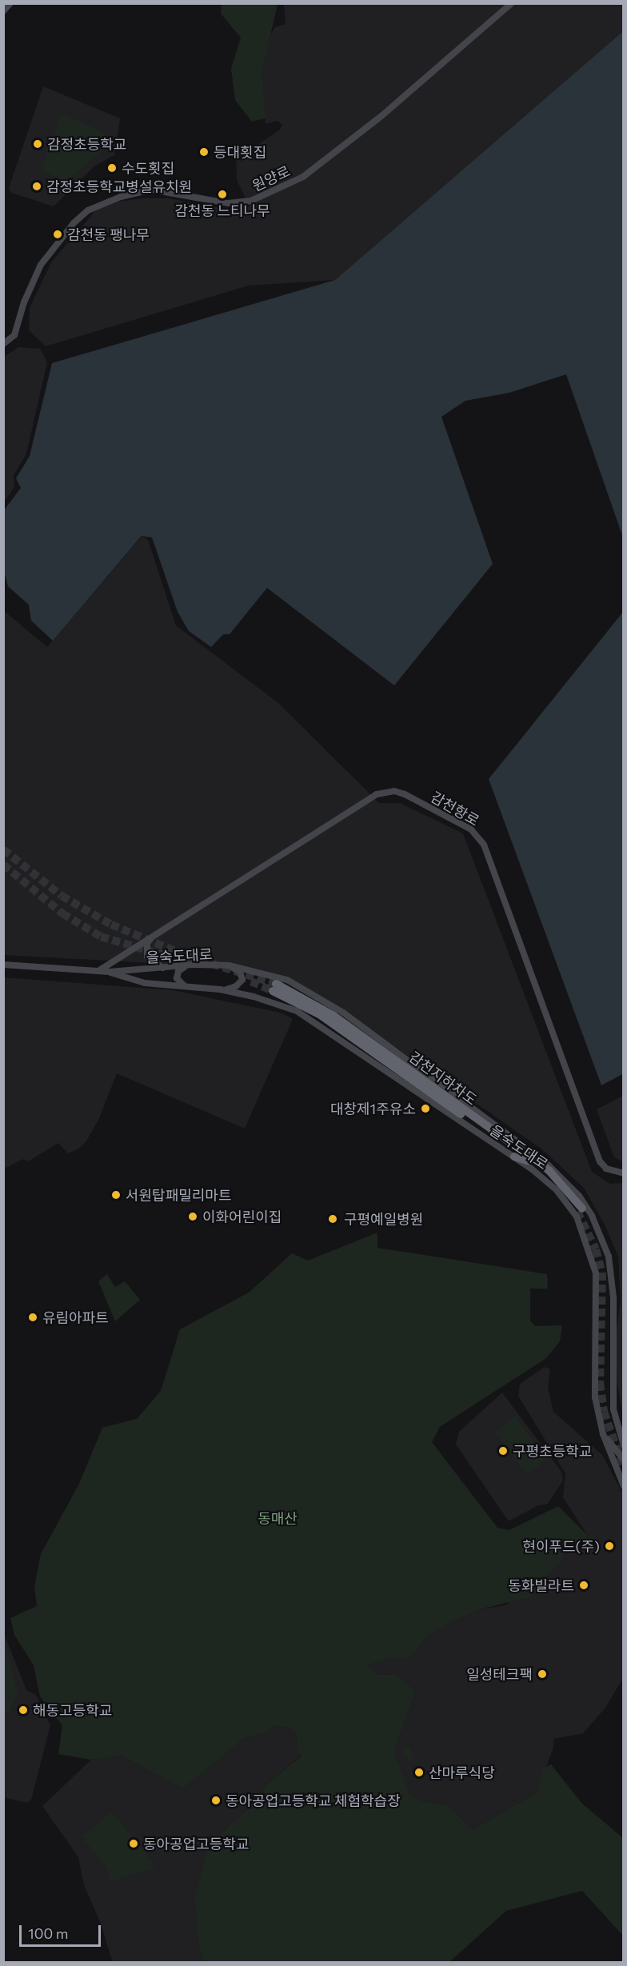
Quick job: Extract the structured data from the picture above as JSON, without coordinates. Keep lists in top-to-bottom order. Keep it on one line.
{"streets":{"highway":["감천지하차도"],"main road":["원양로","감천항로","을숙도대로"]},"crossings":[["감천항로","을숙도대로"]],"parks":["동매산"],"places":["감정초등학교","등대횟집","수도횟집","감정초등학교병설유치원","감천동 느티나무","감천동 팽나무","대창제1주유소","서원탑패밀리마트","이화어린이집","구평예일병원","유림아파트","구평초등학교","현이푸드(주)","동화빌라트","일성테크팩","해동고등학교","산마루식당","동아공업고등학교 체험학습장","동아공업고등학교"],"scale_bar":"100 m"}
